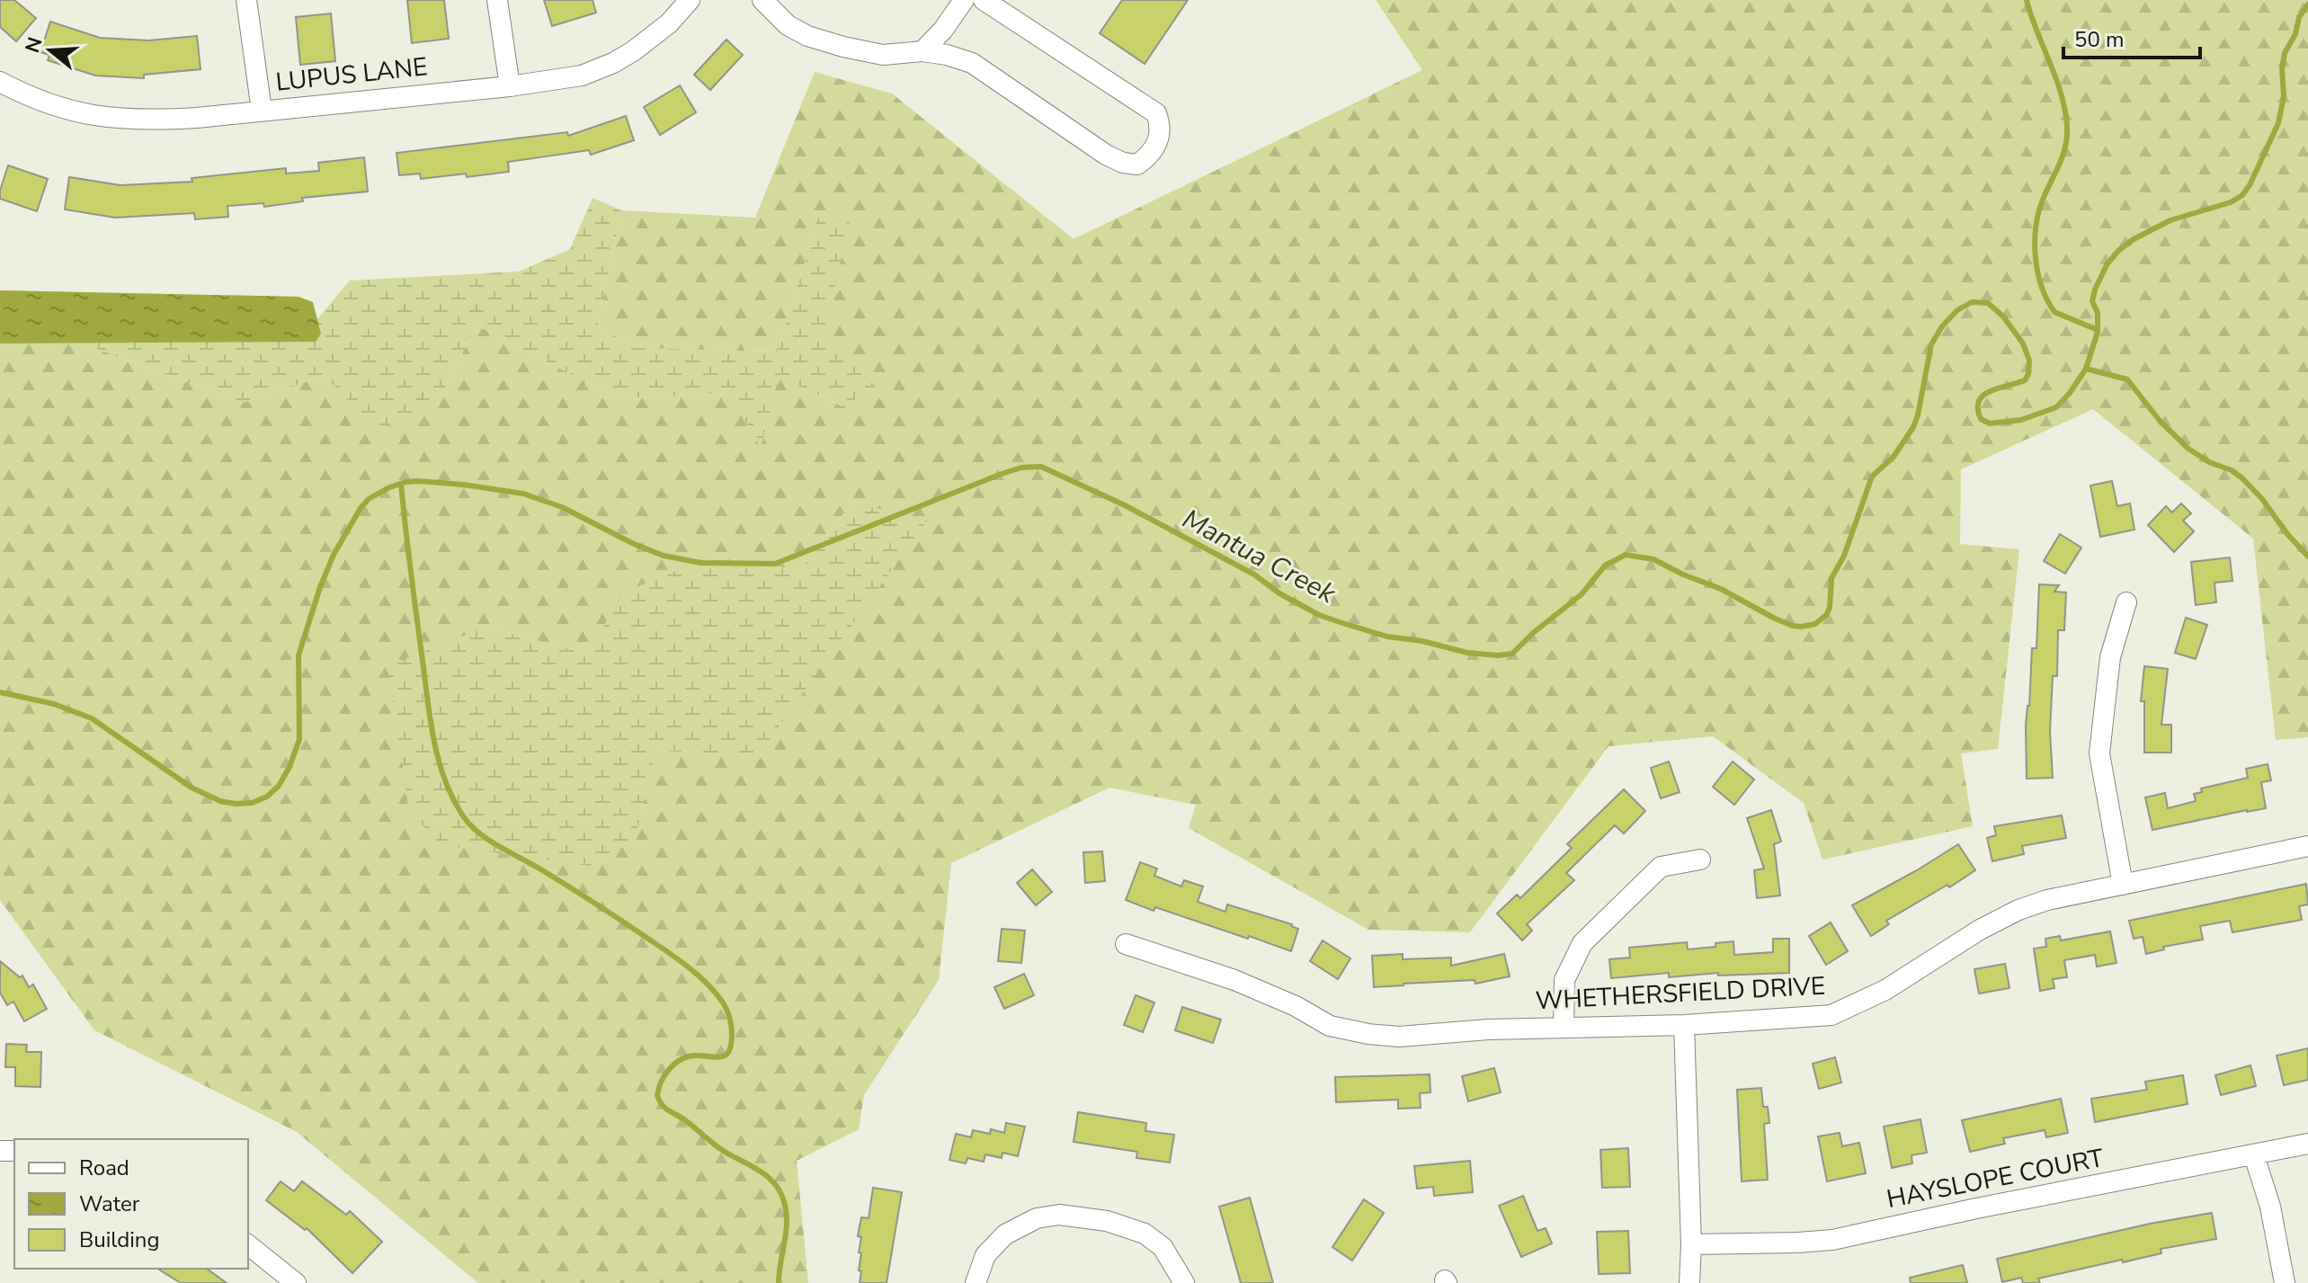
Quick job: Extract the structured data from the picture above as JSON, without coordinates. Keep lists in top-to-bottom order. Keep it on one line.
{"streets":{"street":["LUPUS LANE","WHETHERSFIELD DRIVE","HAYSLOPE COURT"]},"water":["Mantua Creek"],"legend":["Road","Water","Building"],"scale_bar":"50 m","north":"left"}
